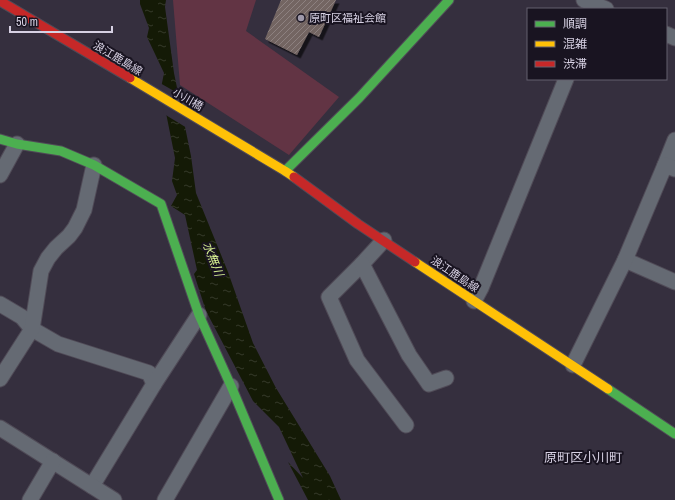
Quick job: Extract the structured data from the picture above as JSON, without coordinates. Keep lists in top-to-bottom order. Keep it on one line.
{"streets":{"main road":["浪江鹿島線","小川橋"]},"crossings":[["浪江鹿島線","小川橋"]],"districts":["原町区小川町"],"water":["水無川"],"places":["原町区福祉会館"],"legend":["順調","混雑","渋滞"],"scale_bar":"50 m"}
